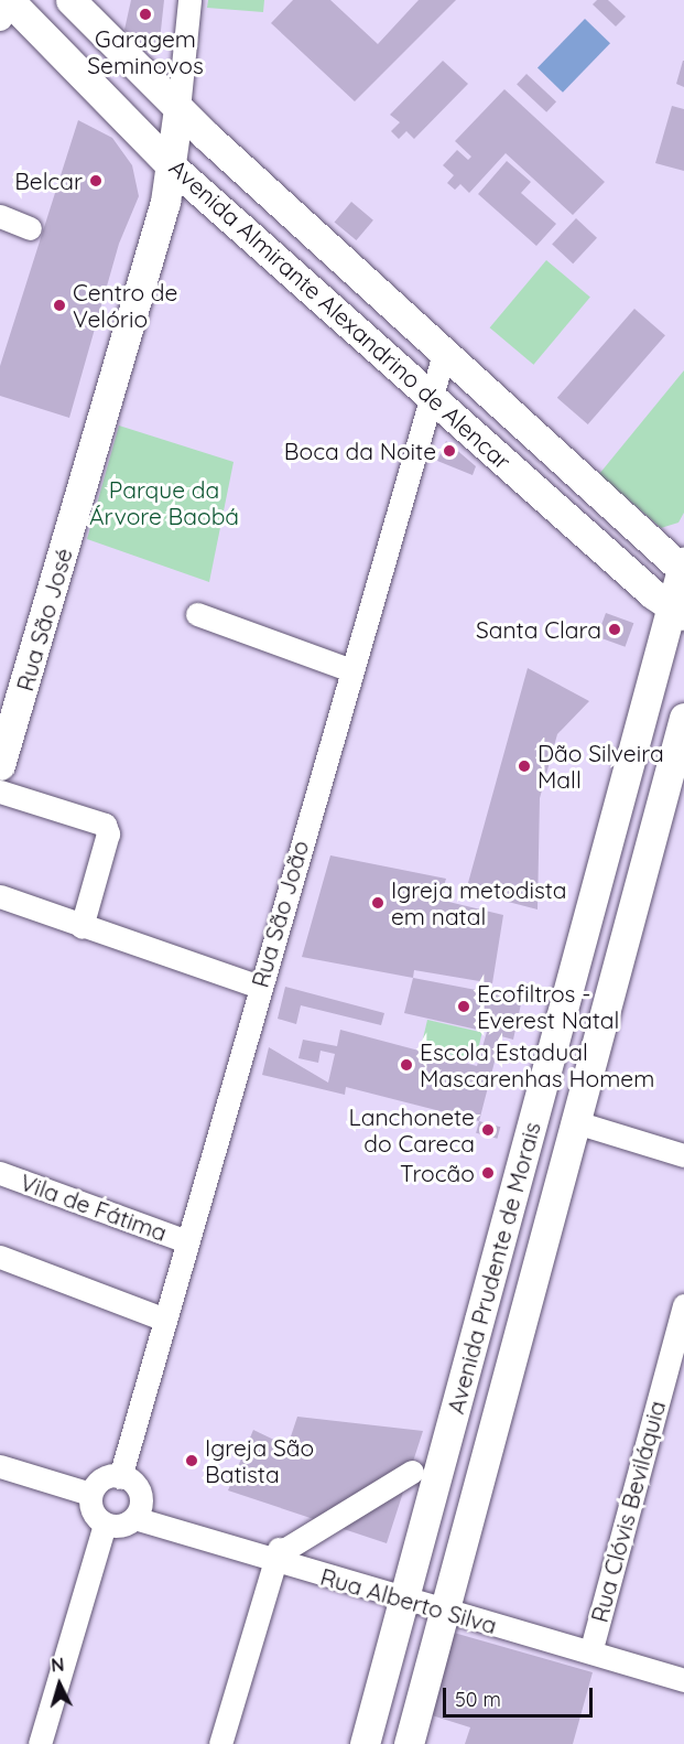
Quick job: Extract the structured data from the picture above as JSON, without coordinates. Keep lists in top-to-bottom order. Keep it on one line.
{"streets":{"main road":["Avenida Almirante Alexandrino de Alencar","Rua São José","Avenida Prudente de Morais"],"street":["Rua São João","Vila de Fátima","Rua Clóvis Beviláquia","Rua Alberto Silva"]},"crossings":[["Avenida Almirante Alexandrino de Alencar","Rua São José"],["Avenida Almirante Alexandrino de Alencar","Rua São João"],["Avenida Almirante Alexandrino de Alencar","Avenida Prudente de Morais"],["Rua São João","Vila de Fátima"],["Rua São João","Rua Alberto Silva"],["Avenida Prudente de Morais","Rua Alberto Silva"],["Rua Clóvis Beviláquia","Rua Alberto Silva"]],"parks":["Parque da Árvore Baobá"],"places":["Garagem Seminovos","Belcar","Centro de Velório","Boca da Noite","Santa Clara","Dão Silveira Mall","Igreja metodista em natal","Ecofiltros - Everest Natal","Escola Estadual Mascarenhas Homem","Lanchonete do Careca","Trocão","Igreja São Batista"],"scale_bar":"50 m","north":"top"}
